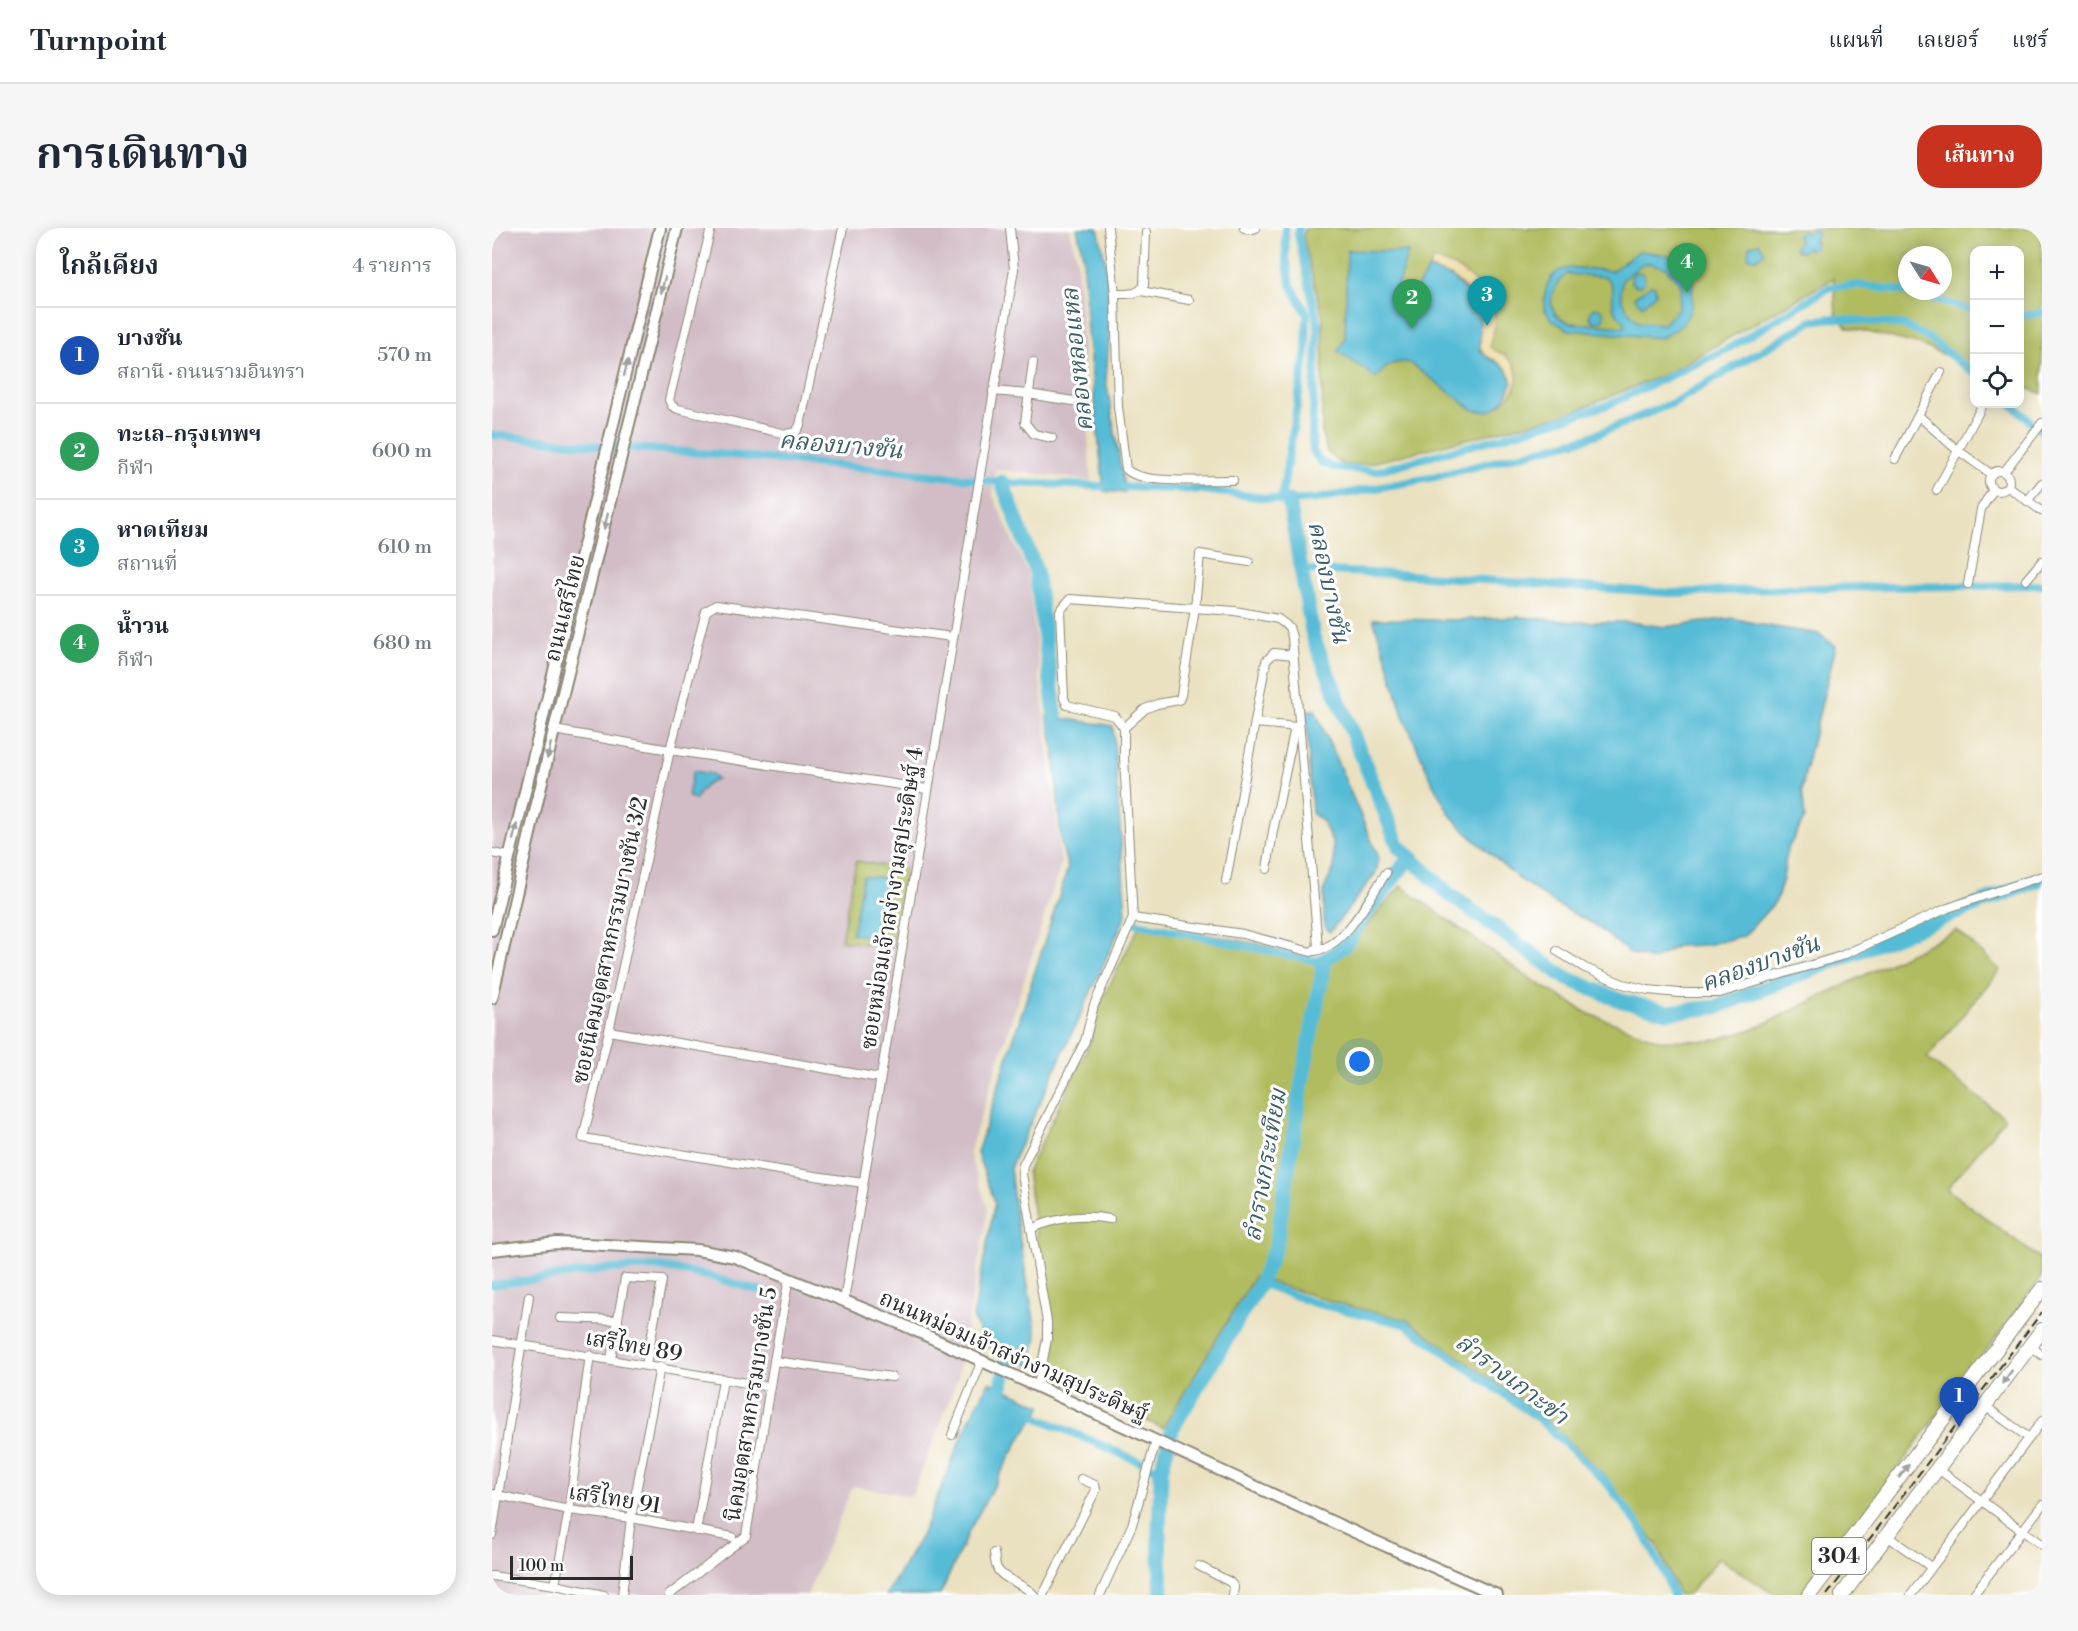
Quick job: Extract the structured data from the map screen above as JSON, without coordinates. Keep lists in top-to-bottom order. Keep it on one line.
{"streets":{"highway":["304"],"main road":["ถนนเสรีไทย","ถนนหม่อมเจ้าสง่างามสุประดิษฐ์"],"street":["ซอยหม่อมเจ้าสง่างามสุประดิษฐ์ 4","ซอยนิคมอุตสาหกรรมบางชัน 3/2","เสรีไทย 89","นิคมอุตสาหกรรมบางชัน 5","เสรีไทย 91"]},"crossings":[["ซอยหม่อมเจ้าสง่างามสุประดิษฐ์ 4","ซอยนิคมอุตสาหกรรมบางชัน 3/2"],["ซอยหม่อมเจ้าสง่างามสุประดิษฐ์ 4","ถนนหม่อมเจ้าสง่างามสุประดิษฐ์"],["เสรีไทย 89","นิคมอุตสาหกรรมบางชัน 5"],["ถนนหม่อมเจ้าสง่างามสุประดิษฐ์","นิคมอุตสาหกรรมบางชัน 5"]],"water":["คลองหลอแหล","คลองบางชัน","ลำรางกระเทียม","ลำรางเกาะข่า"],"scale_bar":"100 m","north":"bottom right","page":{"header":"Turnpoint","nav":["แผนที่","เลเยอร์","แชร์"],"title":"การเดินทาง","buttons":"เส้นทาง","heading":["ใกล้เคียง","4 รายการ"],"pins":["4","3","2","1"],"map_buttons":["+","−"],"list":[{"mark":"1","name":"บางชัน","note":"สถานี · ถนนรามอินทรา","value":"570 m"},{"mark":"2","name":"ทะเล-กรุงเทพฯ","note":"กีฬา","value":"600 m"},{"mark":"3","name":"หาดเทียม","note":"สถานที่","value":"610 m"},{"mark":"4","name":"น้ำวน","note":"กีฬา","value":"680 m"}],"scale":"100 m"}}
